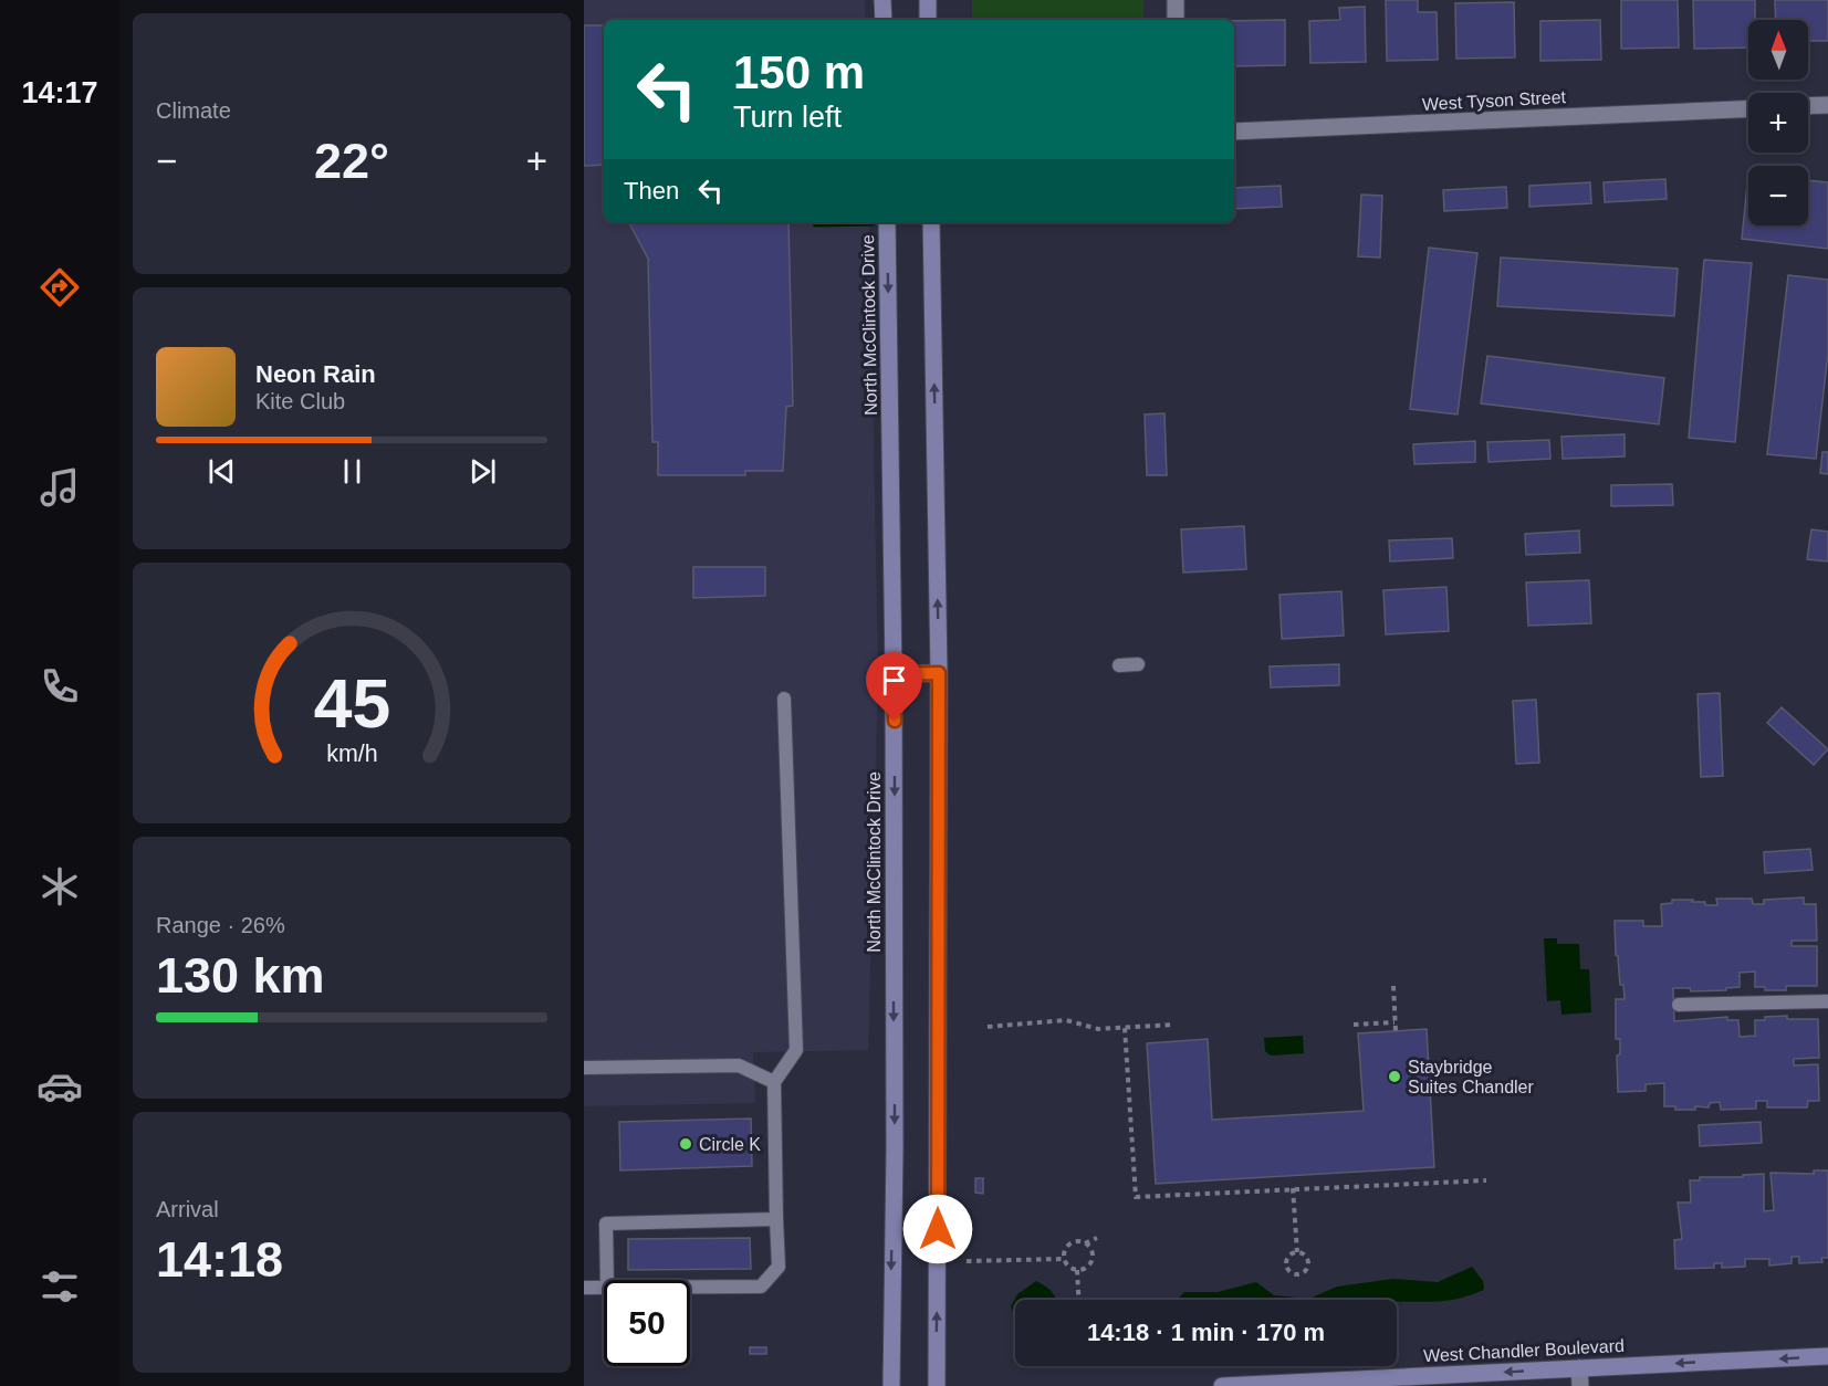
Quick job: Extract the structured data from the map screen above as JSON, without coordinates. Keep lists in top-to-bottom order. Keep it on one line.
{"streets":{"main road":["North McClintock Drive","West Chandler Boulevard"],"street":["West Tyson Street"]},"one_way":["West Chandler Boulevard"],"places":["Staybridge Suites Chandler","Circle K"],"north":"top","page":{"tabs":"14:17","tile":["Climate",["Range · 26%","130 km"],["Arrival","14:18"]],"map_buttons":["+","−"],"turn":["150 m","Turn left"],"heat":["−","22°","+"],"then":"Then","song":["Neon Rain","Kite Club"],"limit":"50","trip":"14:18 · 1 min · 170 m","gauge":["45","km/h"]}}
